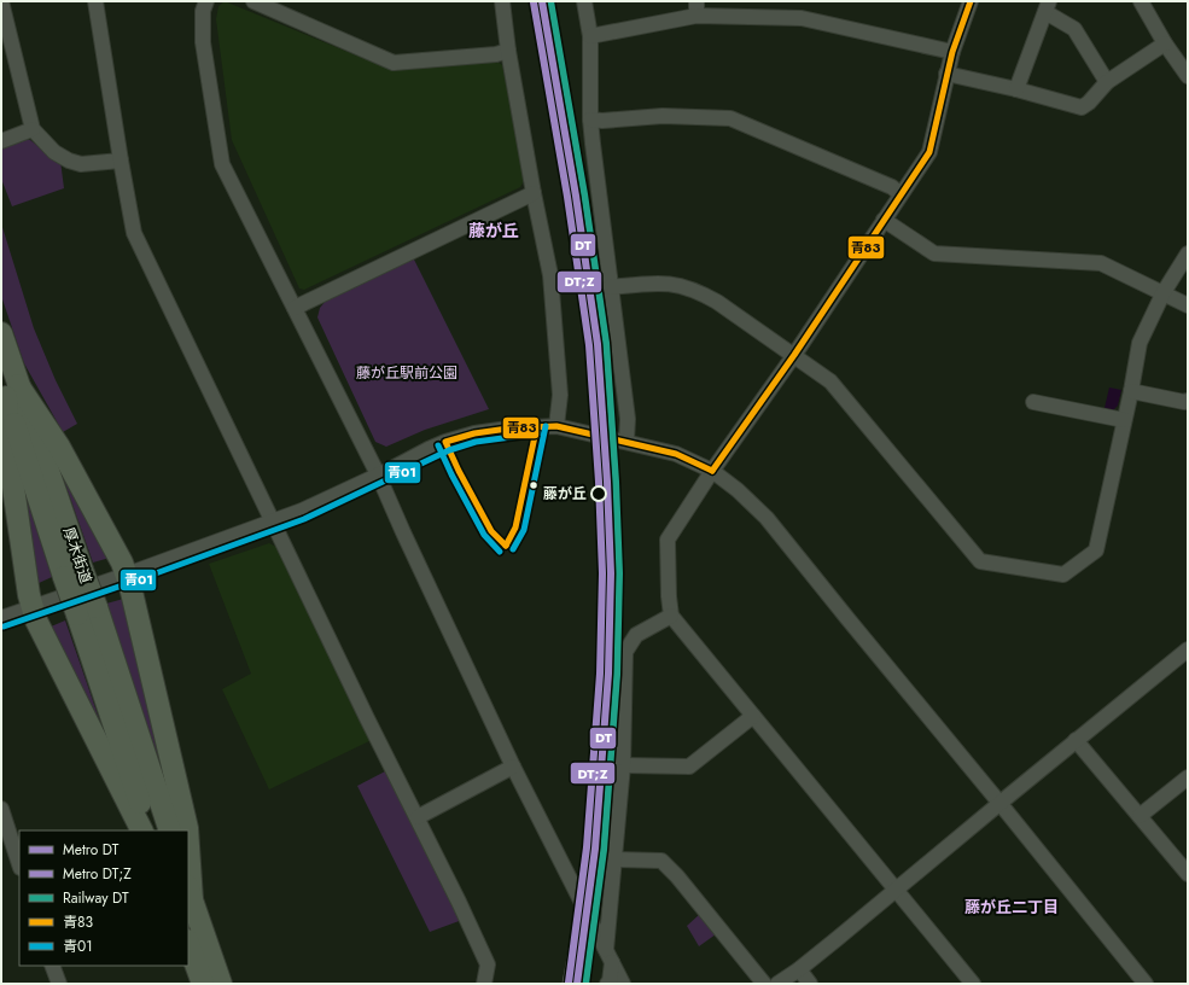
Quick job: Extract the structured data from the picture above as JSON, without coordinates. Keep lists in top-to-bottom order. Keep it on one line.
{"streets":{"highway":["厚木街道"]},"districts":["藤が丘","藤が丘二丁目"],"parks":["藤が丘駅前公園"],"places":["藤が丘"],"lines":["metro line DT","rail line DT","transit line 青83","metro line DT;Z","transit line 青01"],"legend":["Metro DT","Metro DT;Z","Railway DT","青83","青01"]}
